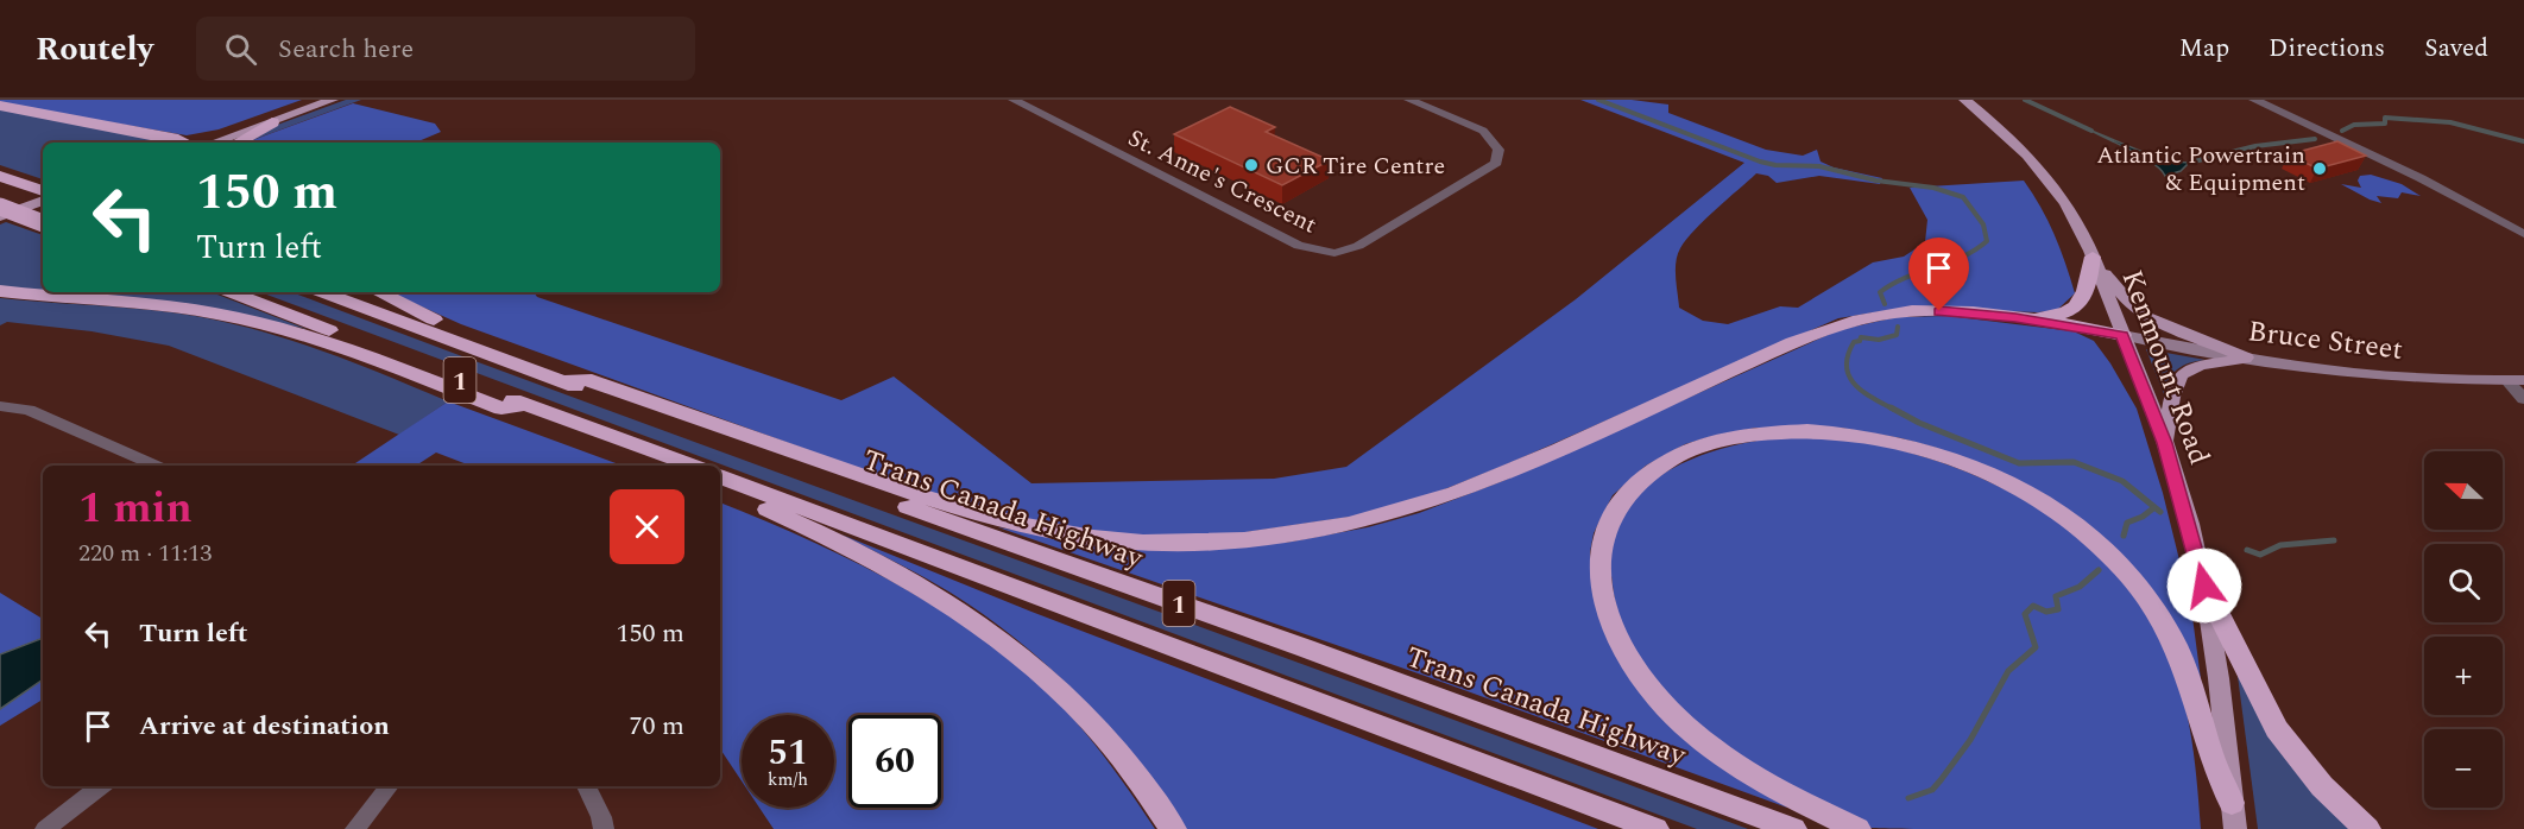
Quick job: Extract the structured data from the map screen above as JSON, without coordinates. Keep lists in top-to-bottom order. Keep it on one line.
{"streets":{"highway":["1","Trans Canada Highway"],"main road":["Bruce Street","Kenmount Road"],"street":["St. Anne's Crescent"]},"crossings":[["Bruce Street","Kenmount Road"]],"places":["GCR Tire Centre","Atlantic Powertrain & Equipment"],"north":"left","page":{"header":"Routely","search":"Search here","nav":["Map","Directions","Saved"],"turn":["150 m","Turn left"],"map_buttons":["+","−"],"heading":["1 min","220 m · 11:13"],"list":[{"name":"Turn left","value":"150 m"},{"name":"Arrive at destination","value":"70 m"}],"speed":"51 km/h","limit":"60"}}
